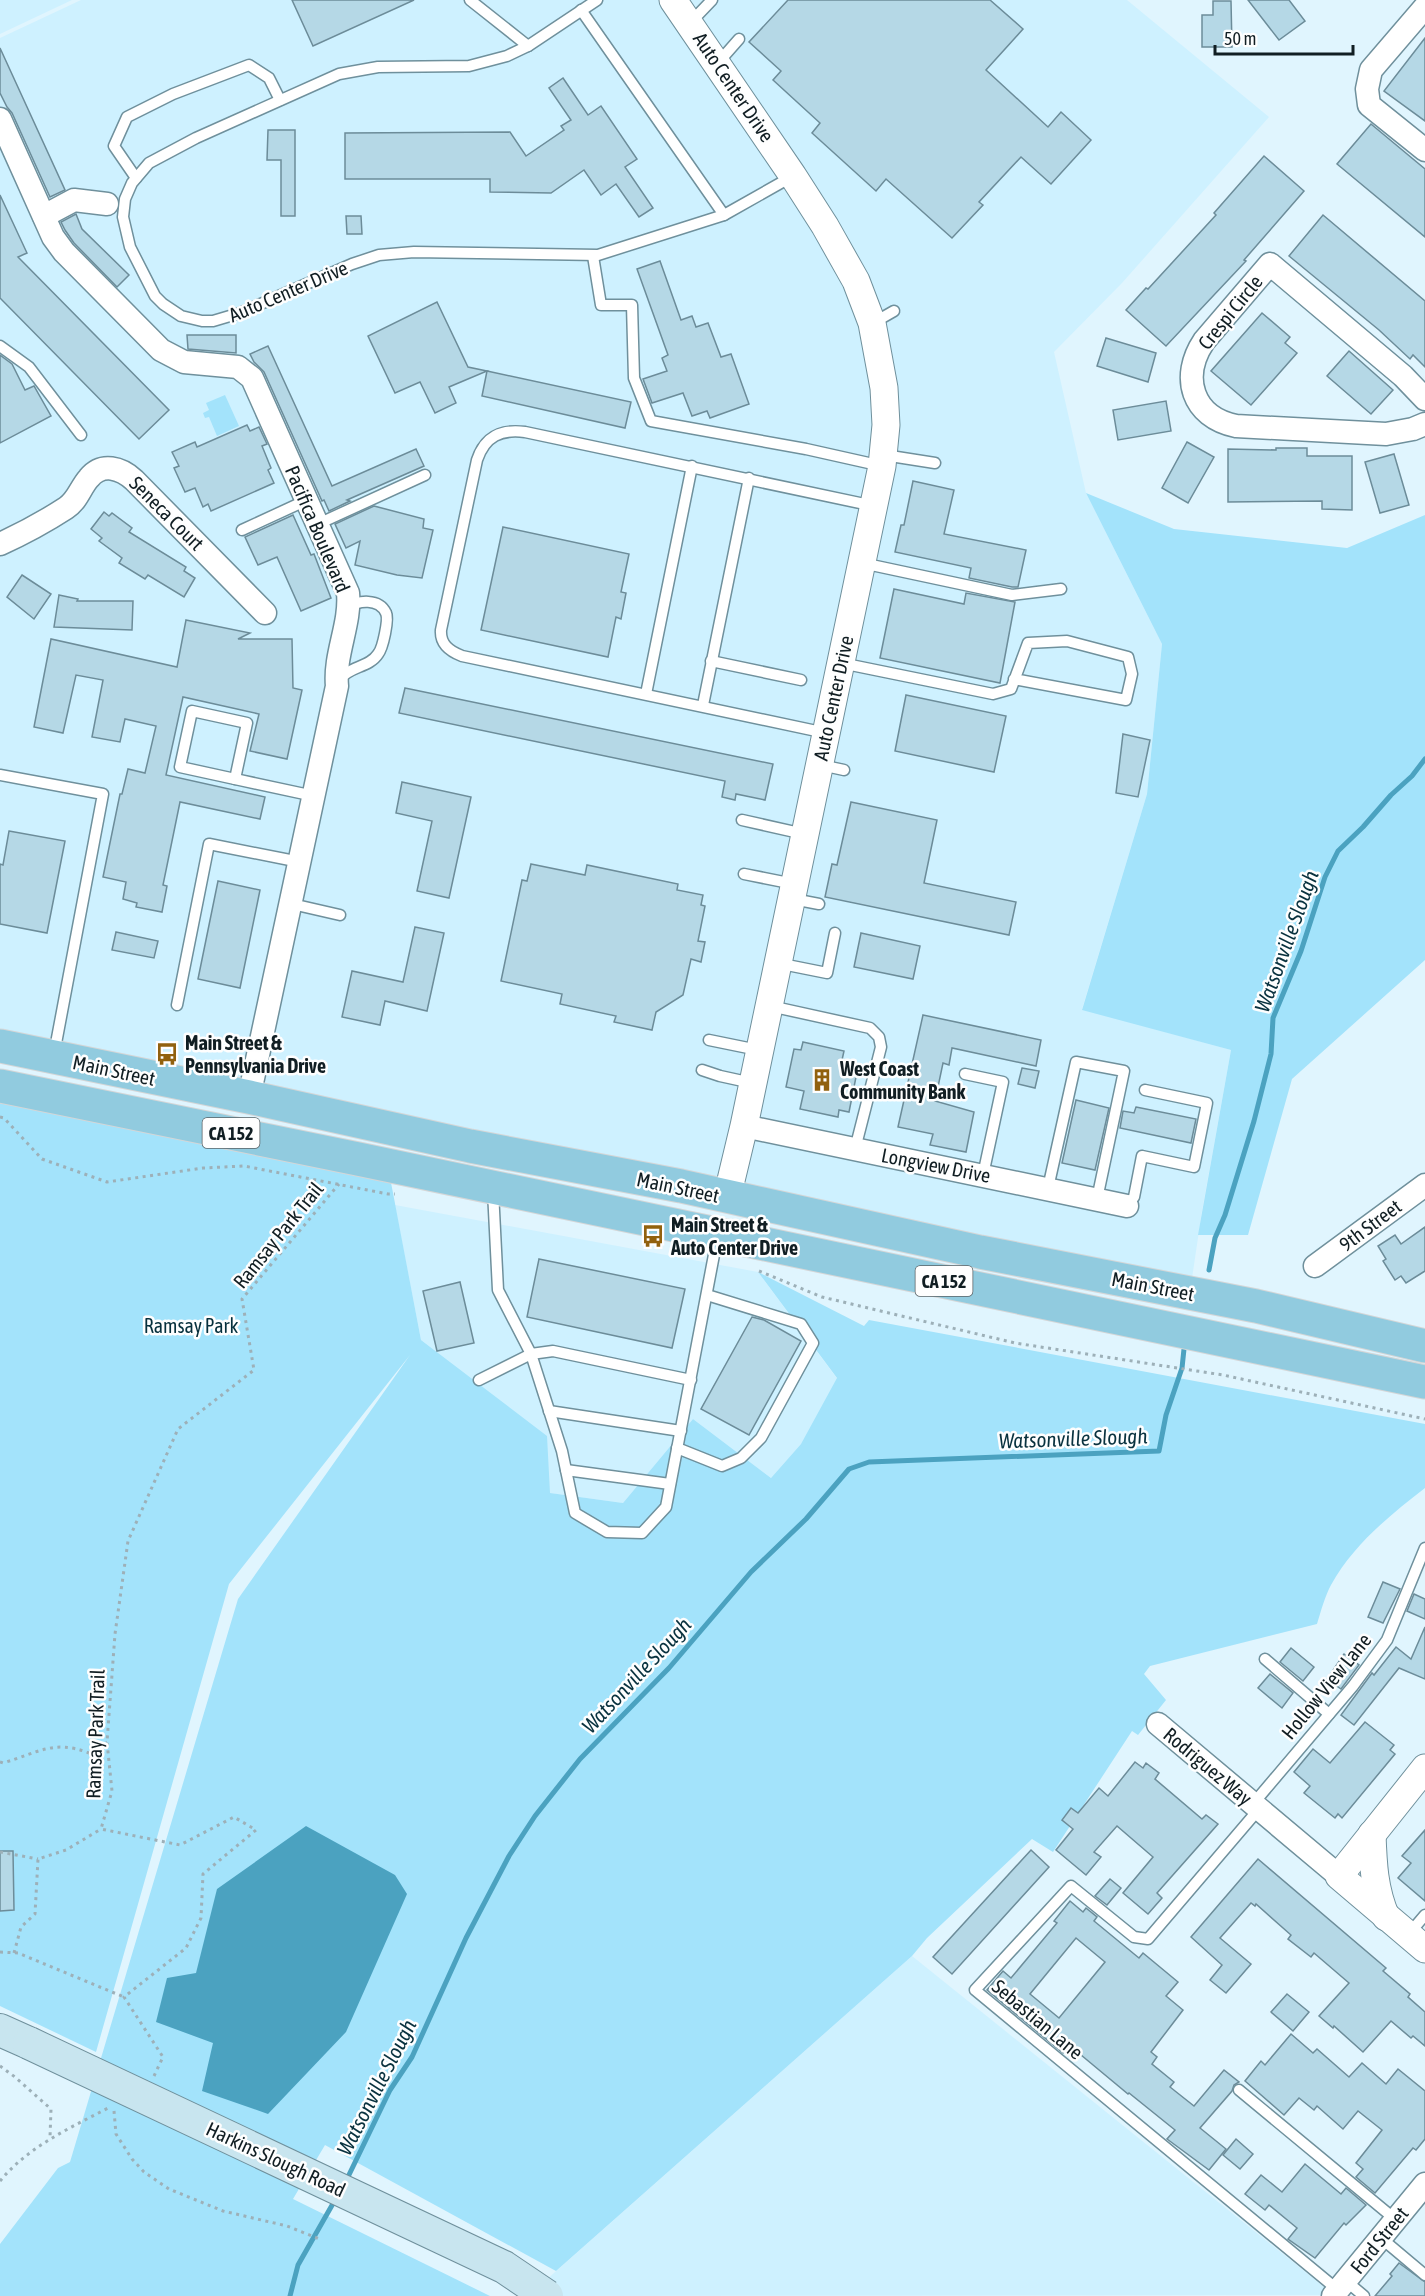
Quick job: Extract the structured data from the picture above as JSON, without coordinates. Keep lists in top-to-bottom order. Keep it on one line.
{"streets":{"main road":["Auto Center Drive","Main Street","CA 152","Harkins Slough Road"],"street":["Crespi Circle","Seneca Court","Pacifica Boulevard","Longview Drive","9th Street","Rodriguez Way","Ford Street"],"lane":["Hollow View Lane","Sebastian Lane"],"path":["Ramsay Park Trail"]},"crossings":[["Auto Center Drive","Main Street"],["Auto Center Drive","Longview Drive"],["Pacifica Boulevard","Main Street"],["Main Street","Ramsay Park Trail"],["Hollow View Lane","Rodriguez Way"],["Hollow View Lane","Sebastian Lane"],["Rodriguez Way","Sebastian Lane"],["Sebastian Lane","Ford Street"]],"water":["Watsonville Slough"],"parks":["Ramsay Park"],"places":{"bus stop":["Main Street & Pennsylvania Drive","Main Street & Auto Center Drive"],"building":["West Coast Community Bank"]},"scale_bar":"50 m"}
